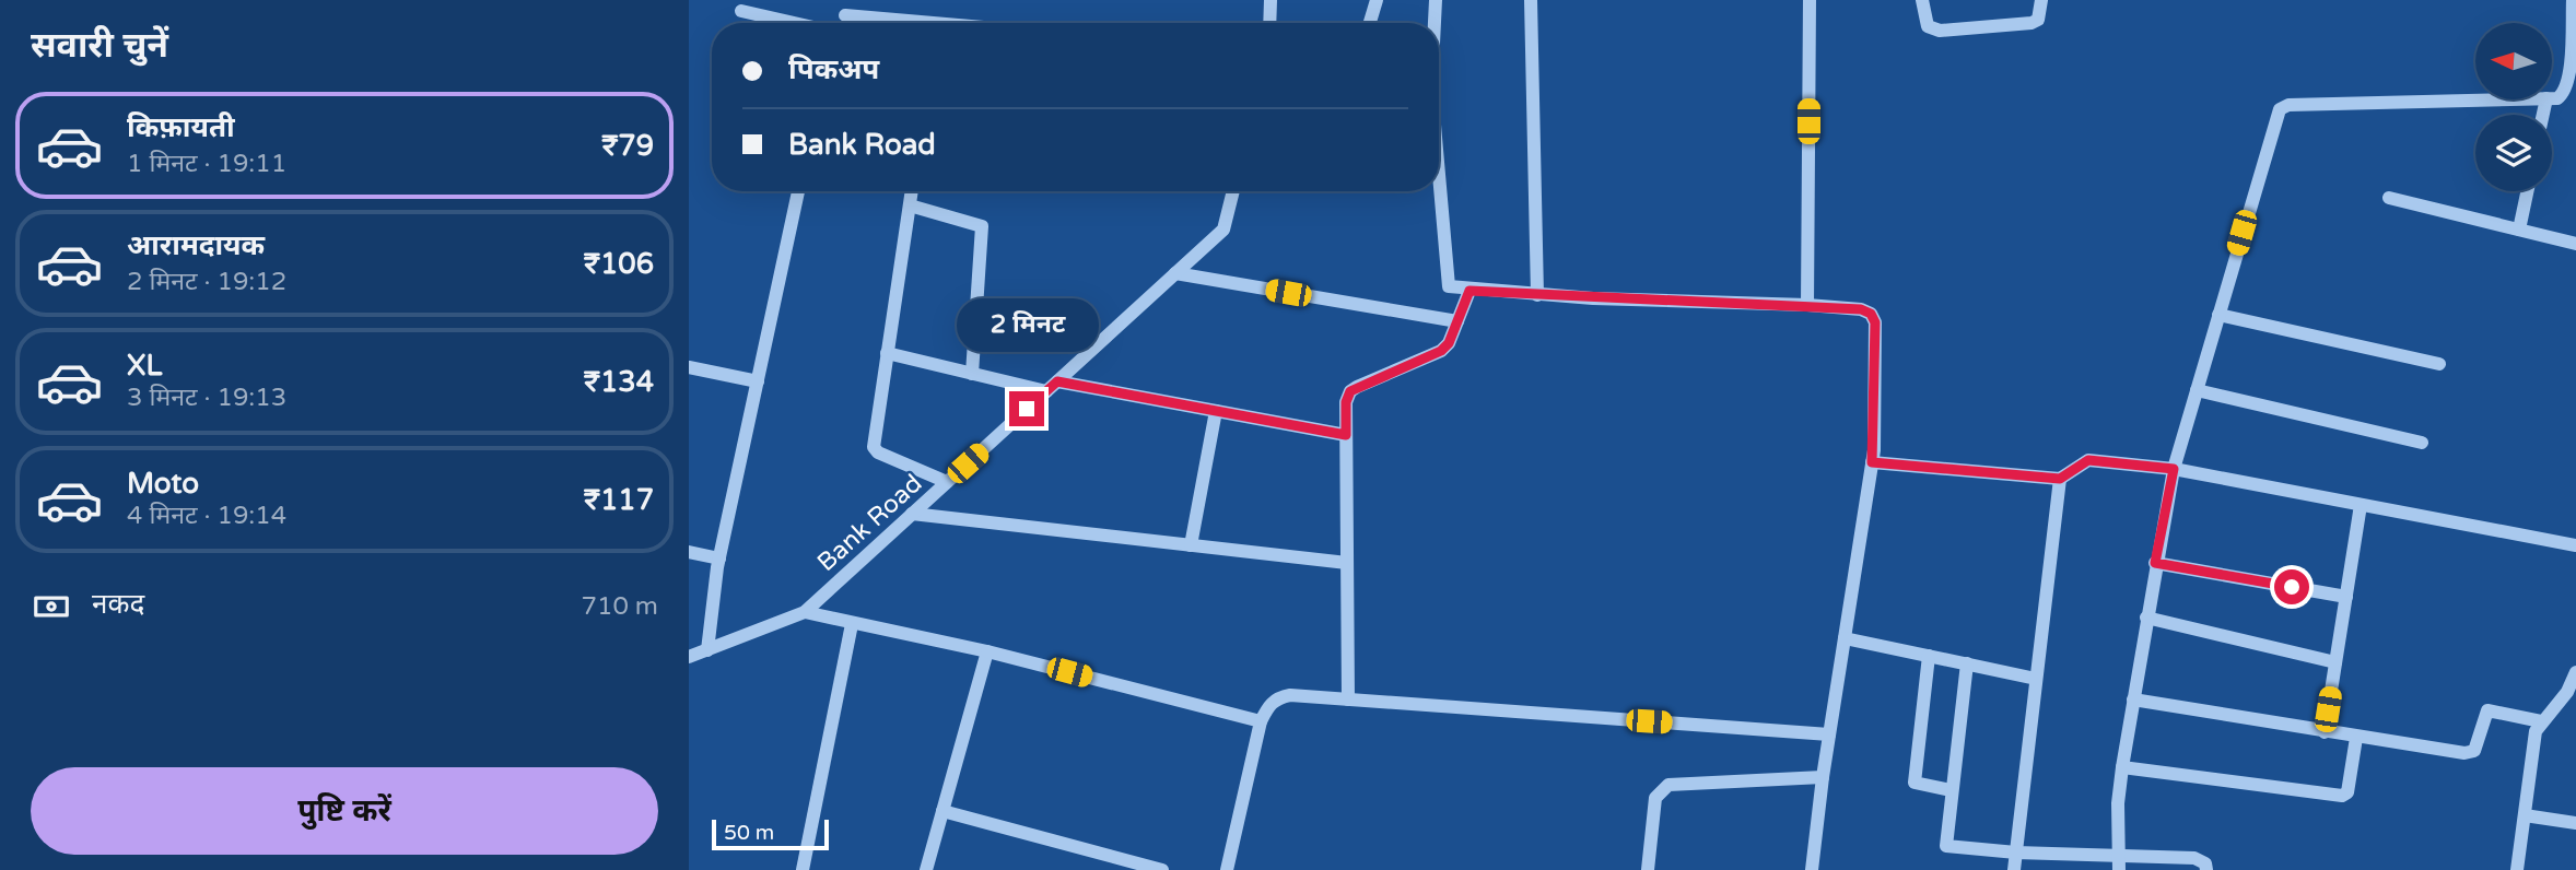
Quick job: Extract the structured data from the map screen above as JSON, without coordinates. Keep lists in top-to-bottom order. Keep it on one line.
{"streets":{"street":["Bank Road"]},"scale_bar":"50 m","north":"left","page":{"heading":"सवारी चुनें","banner":["पिकअप","Bank Road"],"list":[{"name":"किफ़ायती","note":"1 मिनट · 19:11","value":"₹79"},{"name":"आरामदायक","note":"2 मिनट · 19:12","value":"₹106"},{"name":"XL","note":"3 मिनट · 19:13","value":"₹134"},{"name":"Moto","note":"4 मिनट · 19:14","value":"₹117"}],"bubble":"2 मिनट","pay":["नकद","710 m"],"buttons":"पुष्टि करें","scale":"50 m"}}
